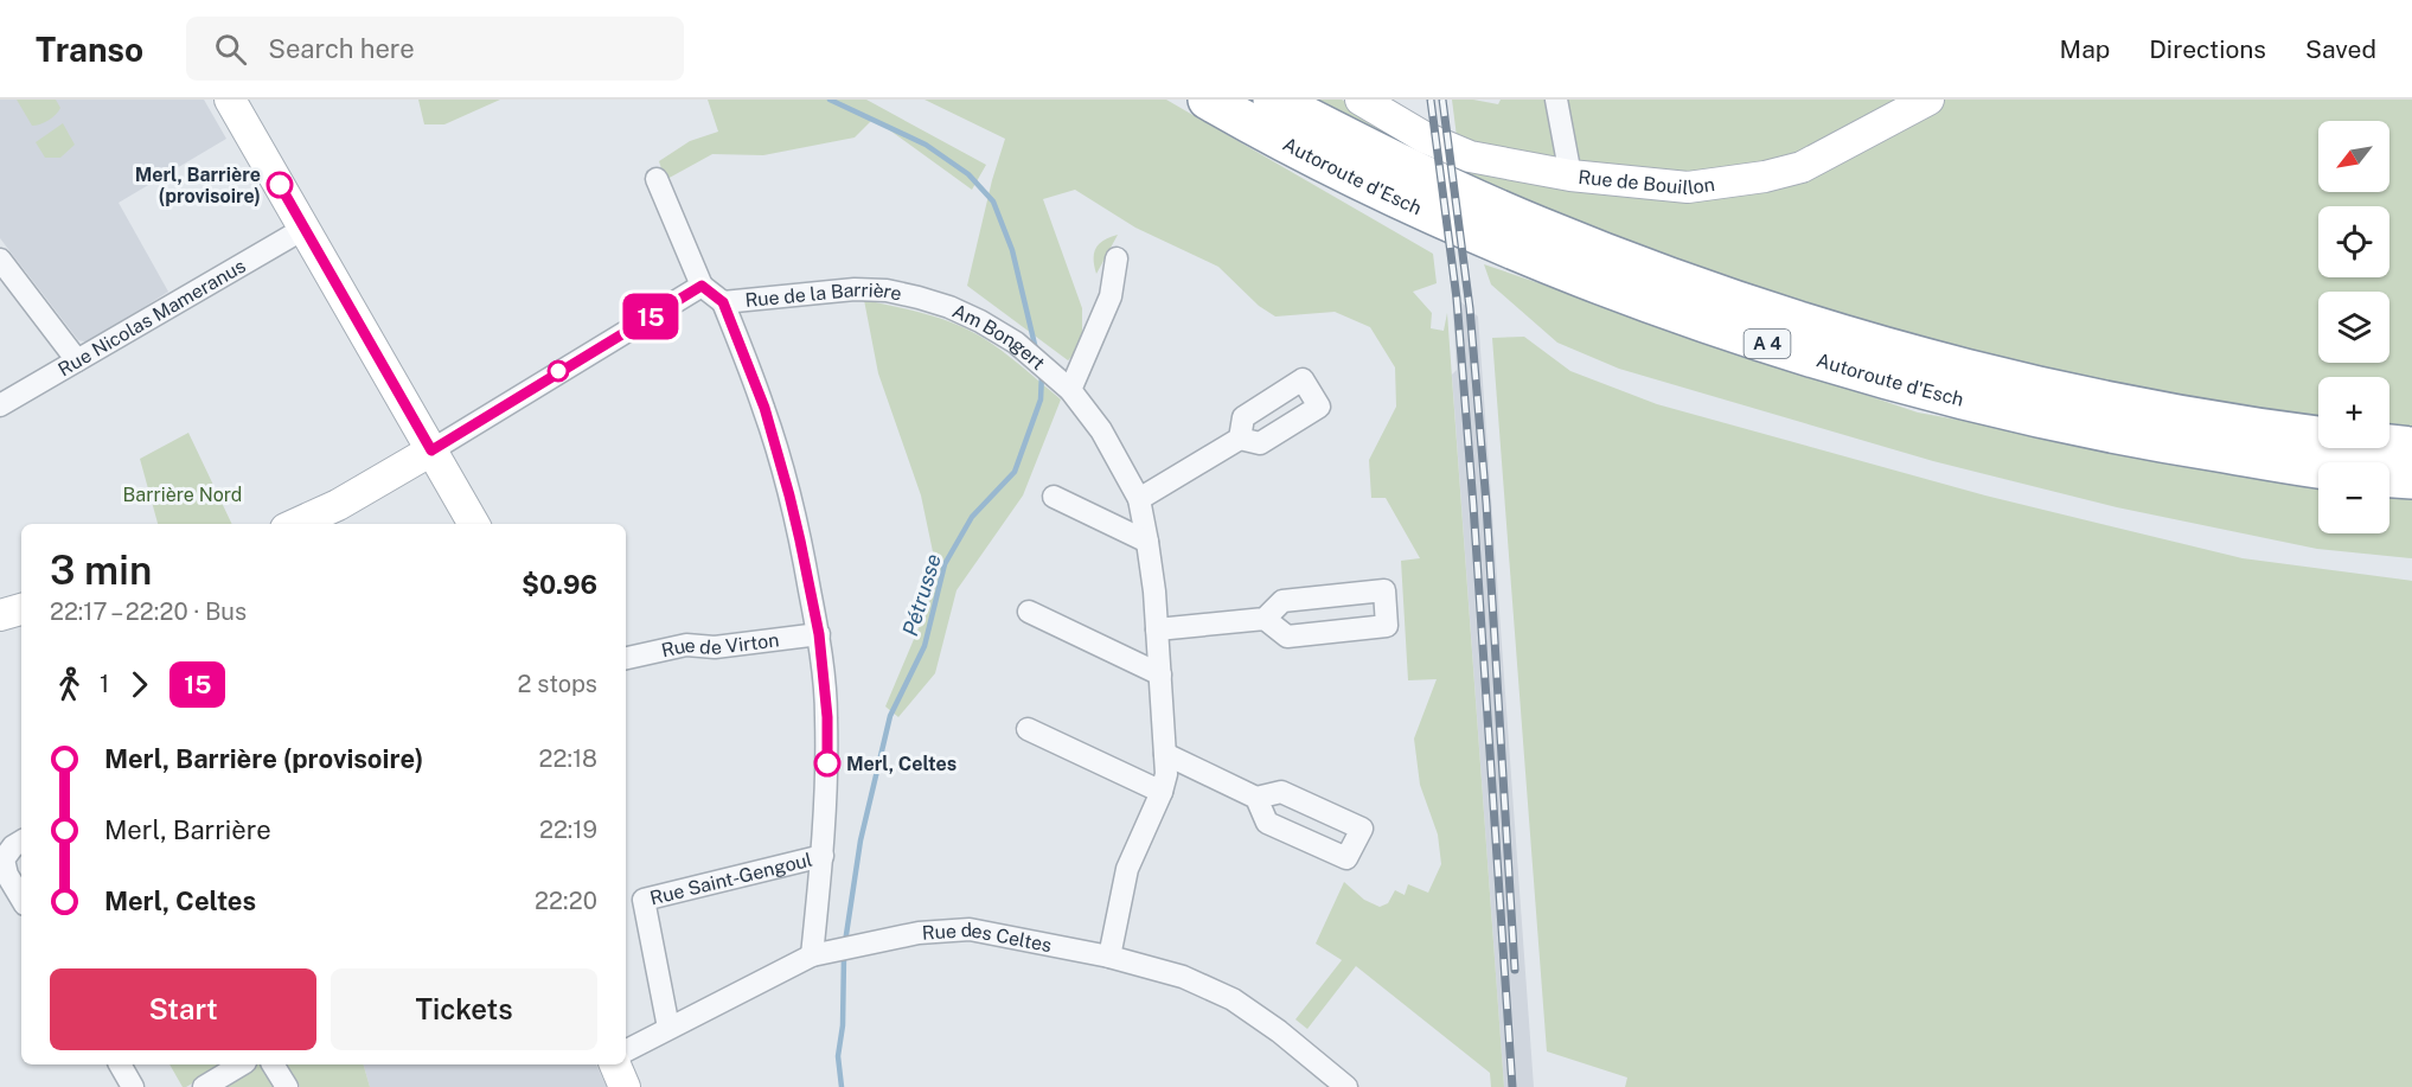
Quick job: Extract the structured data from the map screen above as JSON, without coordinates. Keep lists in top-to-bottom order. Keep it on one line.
{"streets":{"highway":["Autoroute d'Esch","A 4"],"street":["Rue de Bouillon","Rue de la Barrière","Rue Nicolas Mameranus","Am Bongert","Rue de Virton","Rue Saint-Gengoul","Rue des Celtes"]},"crossings":[["Rue de la Barrière","Am Bongert"],["Am Bongert","Rue des Celtes"],["Rue Saint-Gengoul","Rue des Celtes"]],"water":["Pétrusse"],"parks":["Barrière Nord"],"places":["Merl, Barrière (provisoire)","Merl, Celtes"],"lines":["bus line 15"],"north":"bottom left","page":{"header":"Transo","search":"Search here","nav":["Map","Directions","Saved"],"on_map":"15","map_buttons":["+","−"],"heading":["3 min","22:17 – 22:20 · Bus","$0.96"],"legs":["1","15","2 stops"],"list":[{"name":"Merl, Barrière (provisoire)","value":"22:18"},{"name":"Merl, Barrière","value":"22:19"},{"name":"Merl, Celtes","value":"22:20"}],"buttons":["Start","Tickets"]}}
